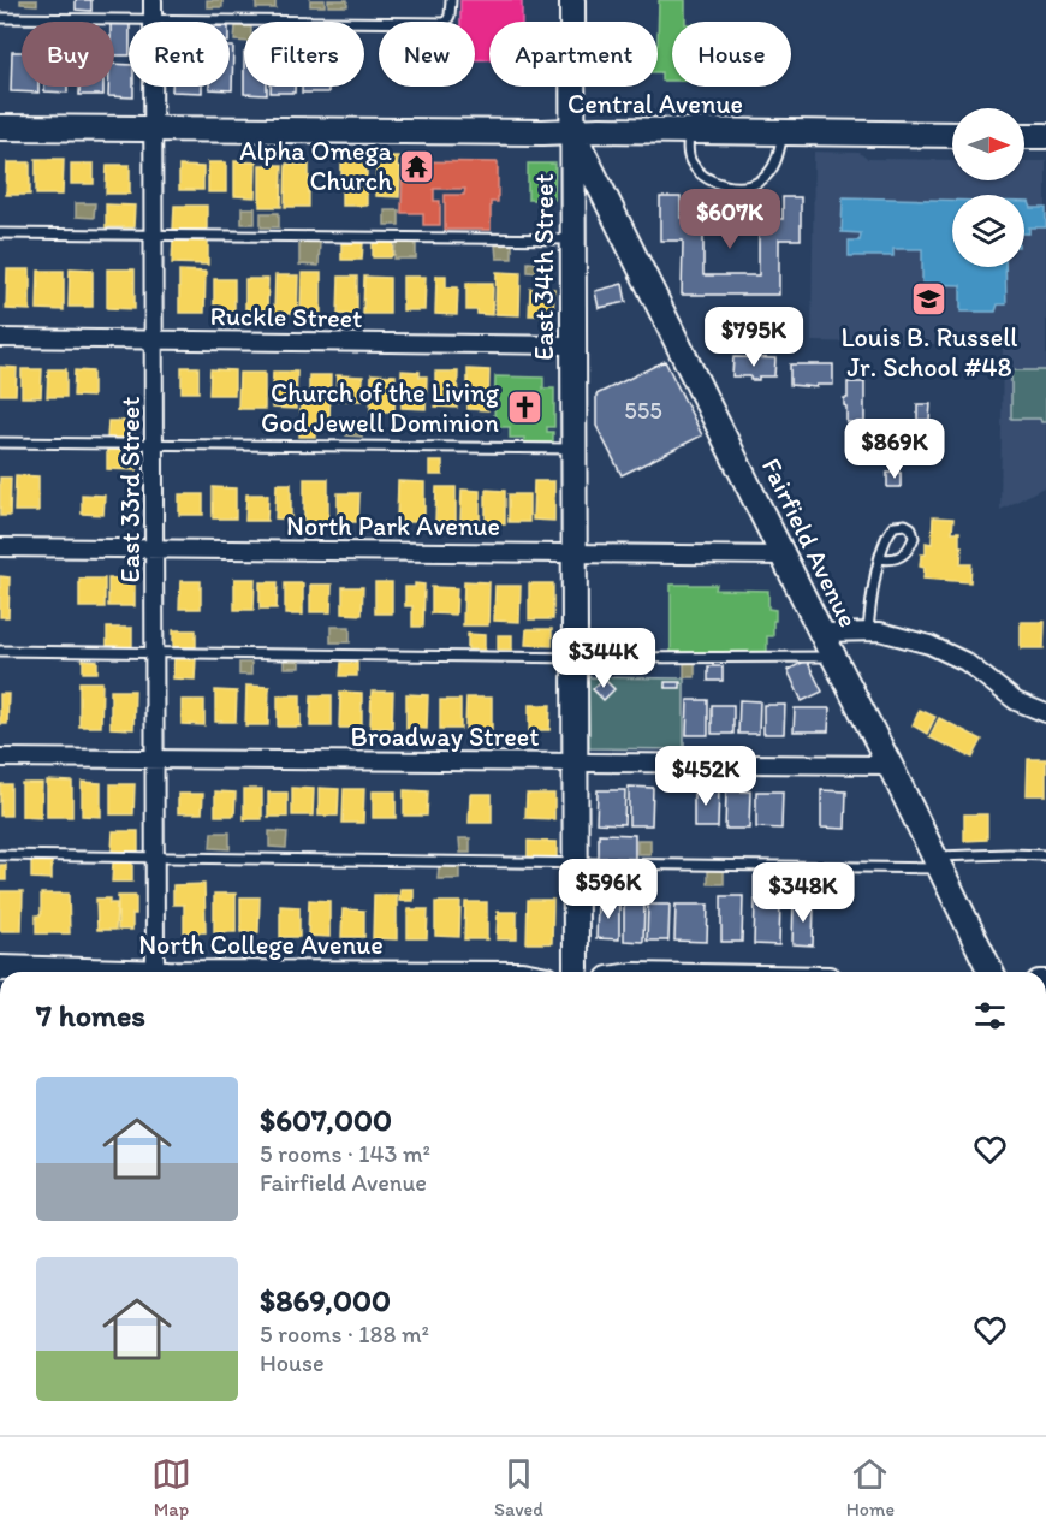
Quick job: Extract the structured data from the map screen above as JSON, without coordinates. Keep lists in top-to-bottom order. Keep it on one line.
{"streets":{"street":["Central Avenue","East 34th Street","Ruckle Street","East 33rd Street","North Park Avenue","Fairfield Avenue","Broadway Street","North College Avenue"]},"crossings":[["Central Avenue","East 34th Street"],["Central Avenue","East 33rd Street"],["Central Avenue","Fairfield Avenue"],["East 34th Street","Ruckle Street"],["East 34th Street","North Park Avenue"],["East 34th Street","Fairfield Avenue"],["East 34th Street","Broadway Street"],["East 34th Street","North College Avenue"],["Ruckle Street","East 33rd Street"],["East 33rd Street","North Park Avenue"],["East 33rd Street","Broadway Street"],["North Park Avenue","Fairfield Avenue"],["Fairfield Avenue","Broadway Street"]],"places":{"temple":["Alpha Omega Church"],"school or university":["Louis B. Russell Jr. School #48"],"church":["Church of the Living God Jewell Dominion"]},"house_numbers":["555"],"north":"right","page":{"chip":["Buy","Rent","Filters","New","Apartment","House"],"price":["$607K","$795K","$869K","$344K","$452K","$596K","$348K"],"heading":"7 homes","list":[{"name":"$607,000","note":"5 rooms · 143 m² · Fairfield Avenue"},{"name":"$869,000","note":"5 rooms · 188 m² · House"}],"tabs":["Map","Saved","Home"]}}
